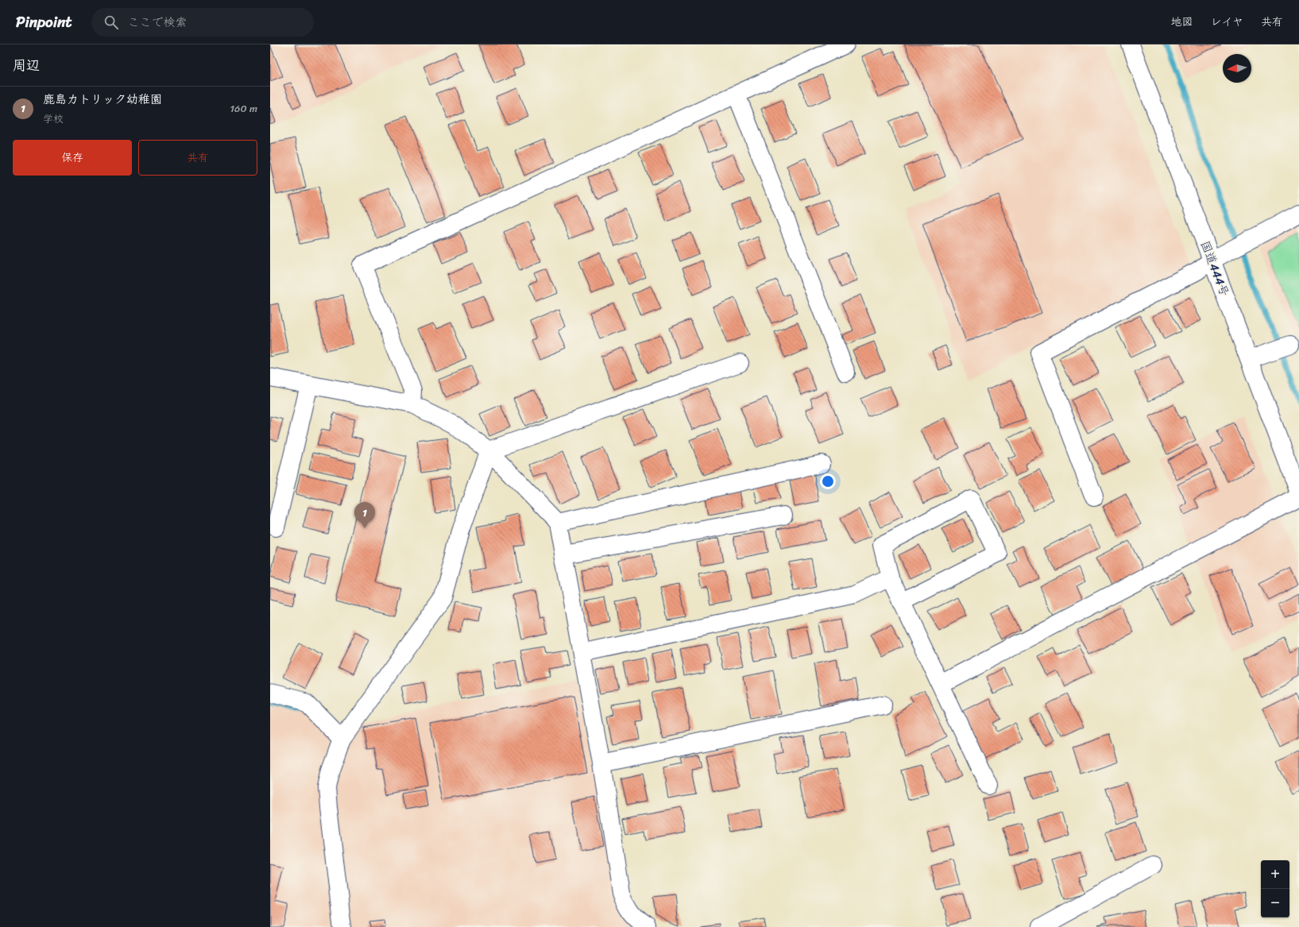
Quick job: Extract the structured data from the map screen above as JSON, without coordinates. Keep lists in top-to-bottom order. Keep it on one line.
{"streets":{"main road":["国道444号"]},"north":"left","page":{"header":"Pinpoint","search":"ここで検索","nav":["地図","レイヤ","共有"],"heading":"周辺","list":[{"mark":"1","name":"鹿島カトリック幼稚園","note":"学校","value":"160 m"}],"buttons":["保存","共有"],"pins":"1","map_buttons":["+","−"]}}
